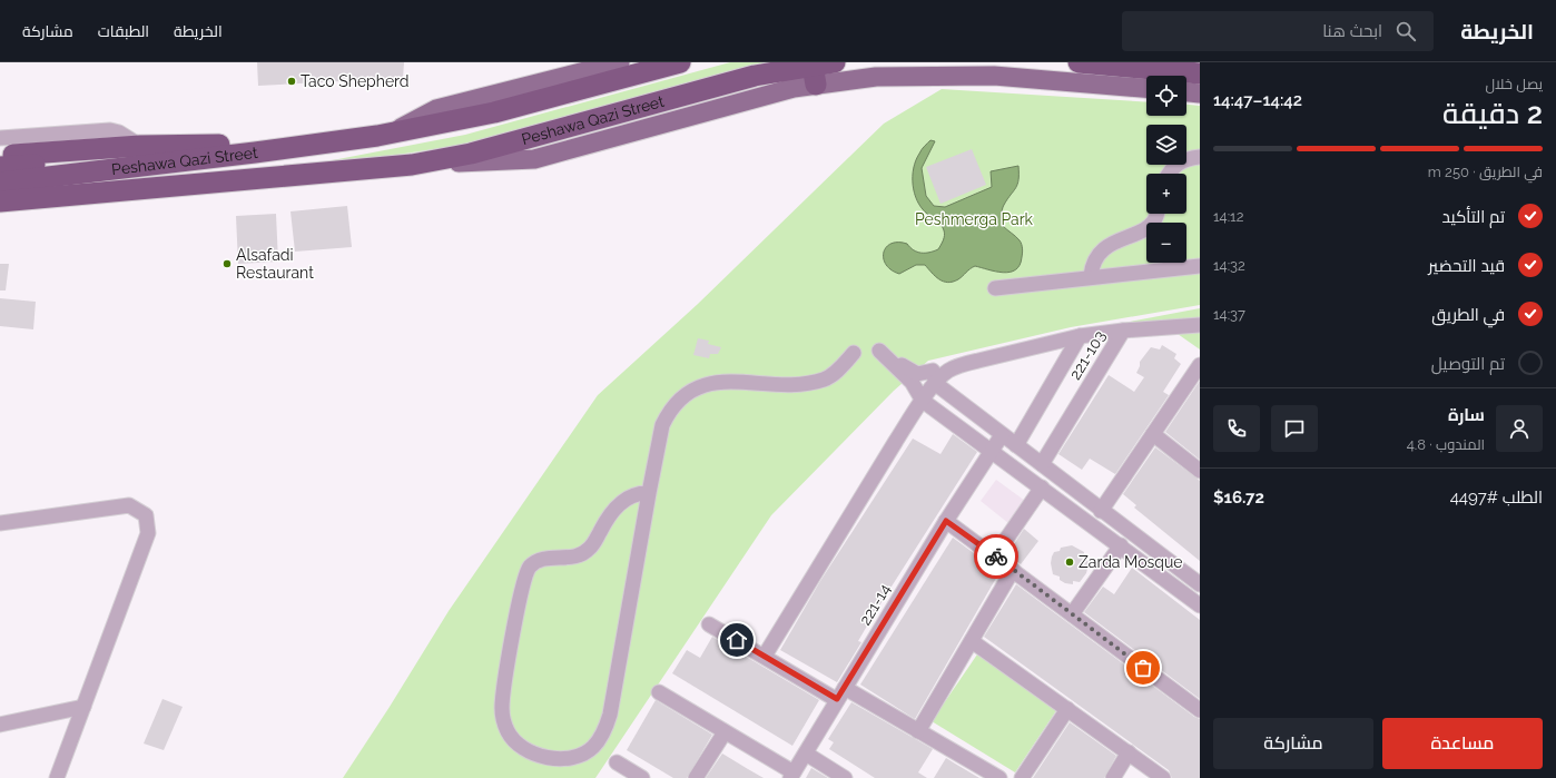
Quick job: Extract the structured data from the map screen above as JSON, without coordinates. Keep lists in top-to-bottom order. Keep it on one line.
{"streets":{"highway":["Peshawa Qazi Street"],"street":["221-103","221-14"]},"parks":["Peshmerga Park"],"places":["Taco Shepherd","Alsafadi Restaurant","Zarda Mosque"],"page":{"header":"الخريطة","search":"ابحث هنا","nav":["الخريطة","الطبقات","مشاركة"],"heading":["2 دقيقة","يصل خلال","14:42–14:47"],"panel":["سارة","المندوب · 4.8","الطلب #4497","$16.72"],"map_buttons":["+","−"],"bar":"في الطريق · 250 m","list":[["تم التأكيد","14:12"],["قيد التحضير","14:32"],["في الطريق","14:37"],"تم التوصيل"],"buttons":["مساعدة","مشاركة"]}}
